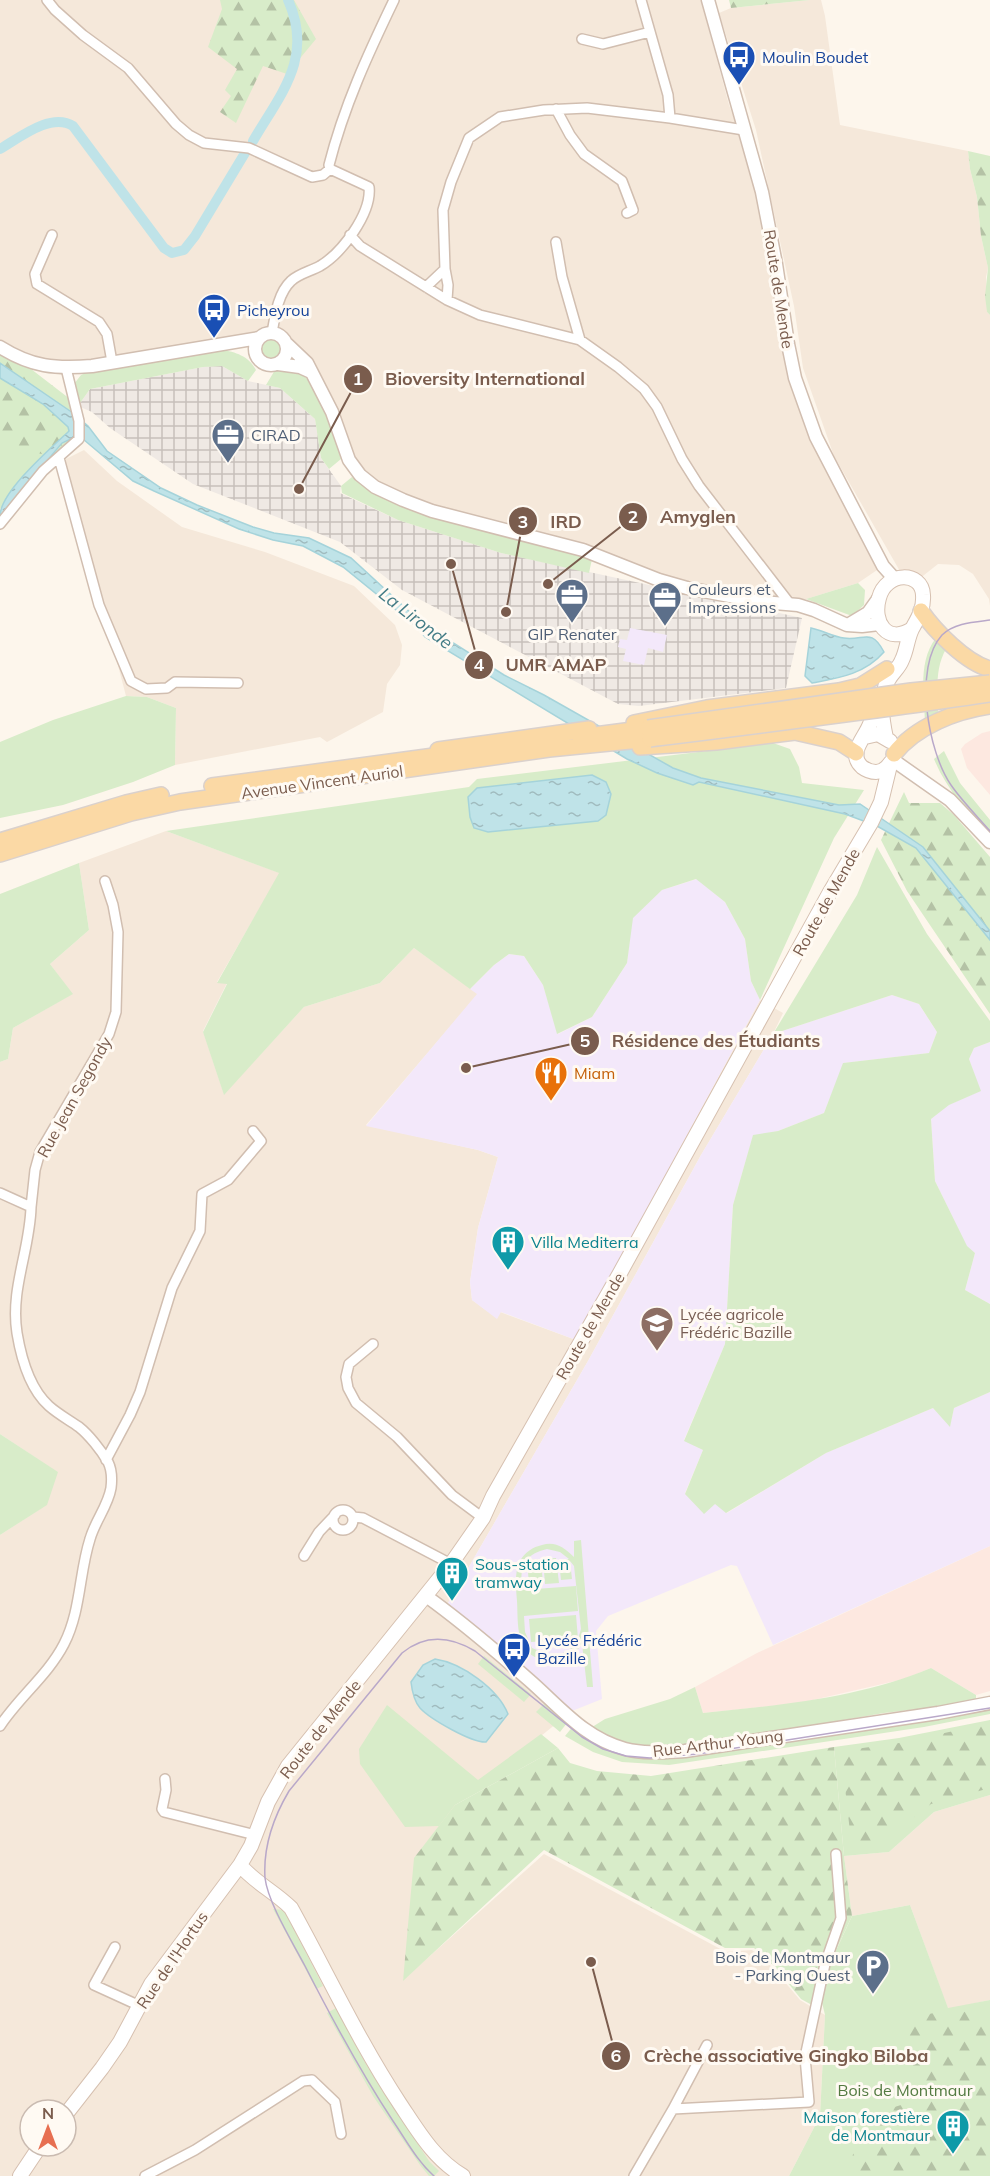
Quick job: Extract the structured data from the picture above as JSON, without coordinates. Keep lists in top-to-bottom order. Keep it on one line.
{"streets":{"main road":["Route de Mende","Avenue Vincent Auriol","Rue de l'Hortus"],"street":["Rue Jean Segondy","Rue Arthur Young"]},"crossings":[["Route de Mende","Rue Arthur Young"],["Route de Mende","Rue de l'Hortus"]],"water":["La Lironde"],"parks":["Bois de Montmaur"],"places":{"bus stop":["Moulin Boudet","Picheyrou","Lycée Frédéric Bazille"],"office":["CIRAD","GIP Renater","Couleurs et Impressions"],"other":["Bioversity International","UMR AMAP","Amyglen","IRD","Résidence des Étudiants","Crèche associative Gingko Biloba"],"restaurant":["Miam"],"building":["Villa Mediterra","Sous-station tramway","Maison forestière de Montmaur"],"school or university":["Lycée agricole Frédéric Bazille"],"parking":["Bois de Montmaur - Parking Ouest"]},"north":"top"}
